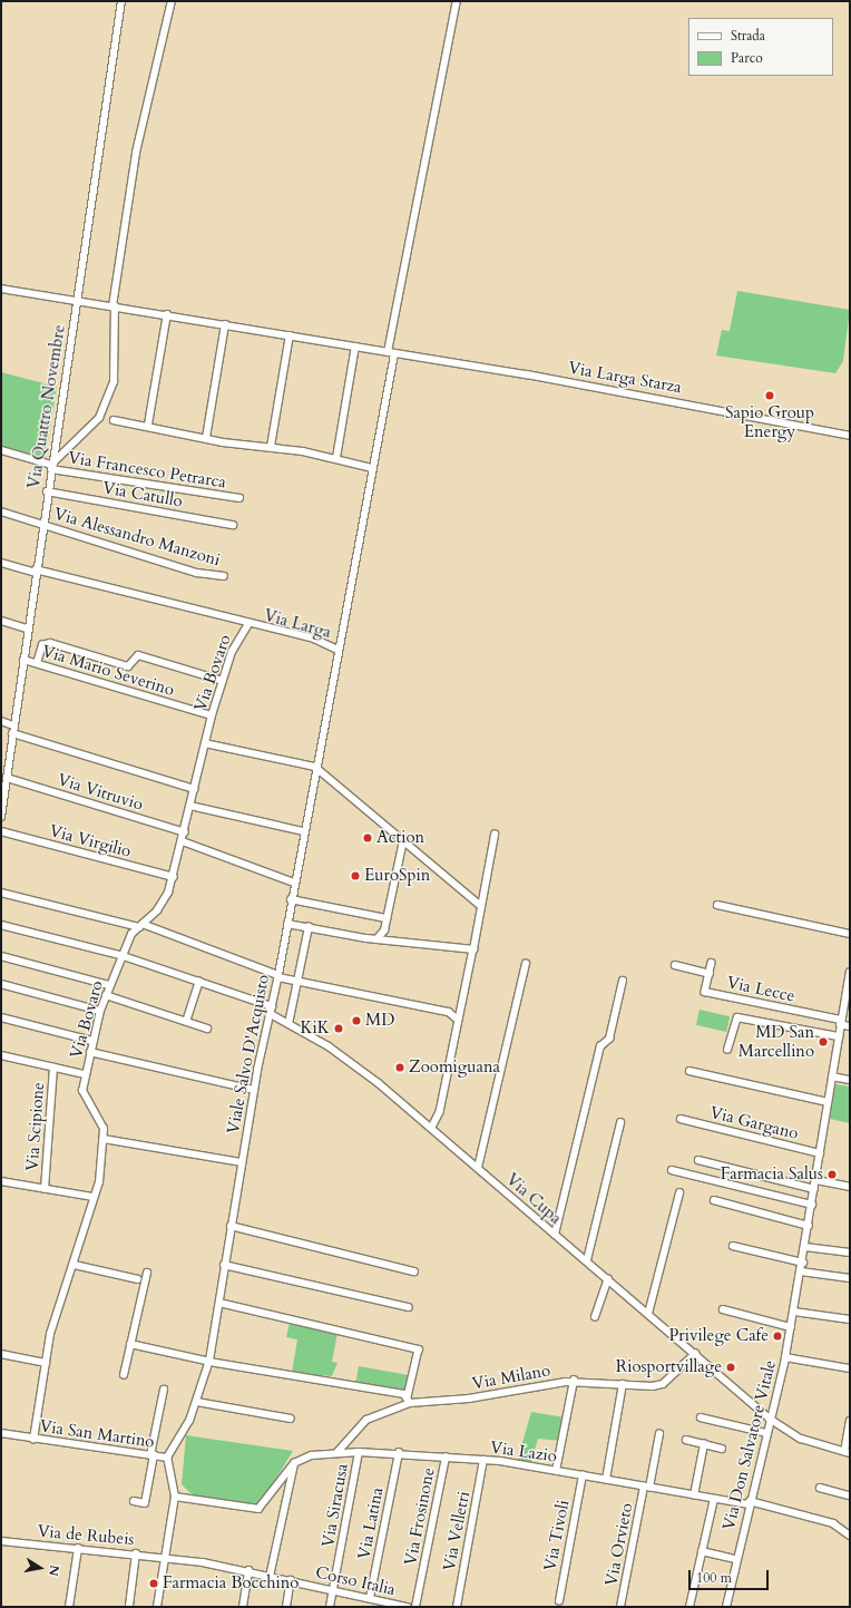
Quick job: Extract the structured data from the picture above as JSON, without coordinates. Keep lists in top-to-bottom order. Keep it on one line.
{"streets":{"street":["Via Larga Starza","Via Quattro Novembre","Via Francesco Petrarca","Via Catullo","Via Alessandro Manzoni","Via Larga","Via Mario Severino","Via Bovaro","Via Vitruvio","Via Virgilio","Via Lecce","Viale Salvo D'Acquisto","Via Gargano","Via Scipione","Via Cupa","Via Milano","Via San Martino","Via Don Salvatore Vitale","Via Lazio","Via Siracusa","Via Frosinone","Via Latina","Via Velletri","Via de Rubeis","Via Tivoli","Via Orvieto","Corso Italia"]},"crossings":[["Via Larga Starza","Via Quattro Novembre"],["Via Larga Starza","Via Larga"],["Via Quattro Novembre","Via Francesco Petrarca"],["Via Quattro Novembre","Via Catullo"],["Via Quattro Novembre","Via Alessandro Manzoni"],["Via Quattro Novembre","Via Larga"],["Via Quattro Novembre","Via Mario Severino"],["Via Quattro Novembre","Via Vitruvio"],["Via Larga","Via Bovaro"],["Via Larga","Viale Salvo D'Acquisto"],["Via Mario Severino","Via Bovaro"],["Via Bovaro","Via Vitruvio"],["Via Bovaro","Via Virgilio"],["Via Bovaro","Via San Martino"],["Via Lecce","Via Don Salvatore Vitale"],["Viale Salvo D'Acquisto","Via Cupa"],["Viale Salvo D'Acquisto","Via San Martino"],["Via Gargano","Via Don Salvatore Vitale"],["Via Cupa","Via Milano"],["Via Cupa","Via Don Salvatore Vitale"],["Via Milano","Via Lazio"],["Via San Martino","Via de Rubeis"],["Via San Martino","Corso Italia"],["Via Don Salvatore Vitale","Via Lazio"],["Via Lazio","Via Siracusa"],["Via Lazio","Via Frosinone"],["Via Lazio","Via Latina"],["Via Lazio","Via Velletri"],["Via Lazio","Via Tivoli"],["Via Lazio","Via Orvieto"],["Via Siracusa","Corso Italia"],["Via Latina","Corso Italia"],["Via de Rubeis","Corso Italia"]],"places":["Sapio Group Energy","Action","EuroSpin","MD","KiK","MD San Marcellino","Zoomiguana","Farmacia Salus","Privilege Cafe","Riosportvillage","Farmacia Bocchino"],"legend":["Strada","Parco"],"scale_bar":"100 m","north":"right"}
